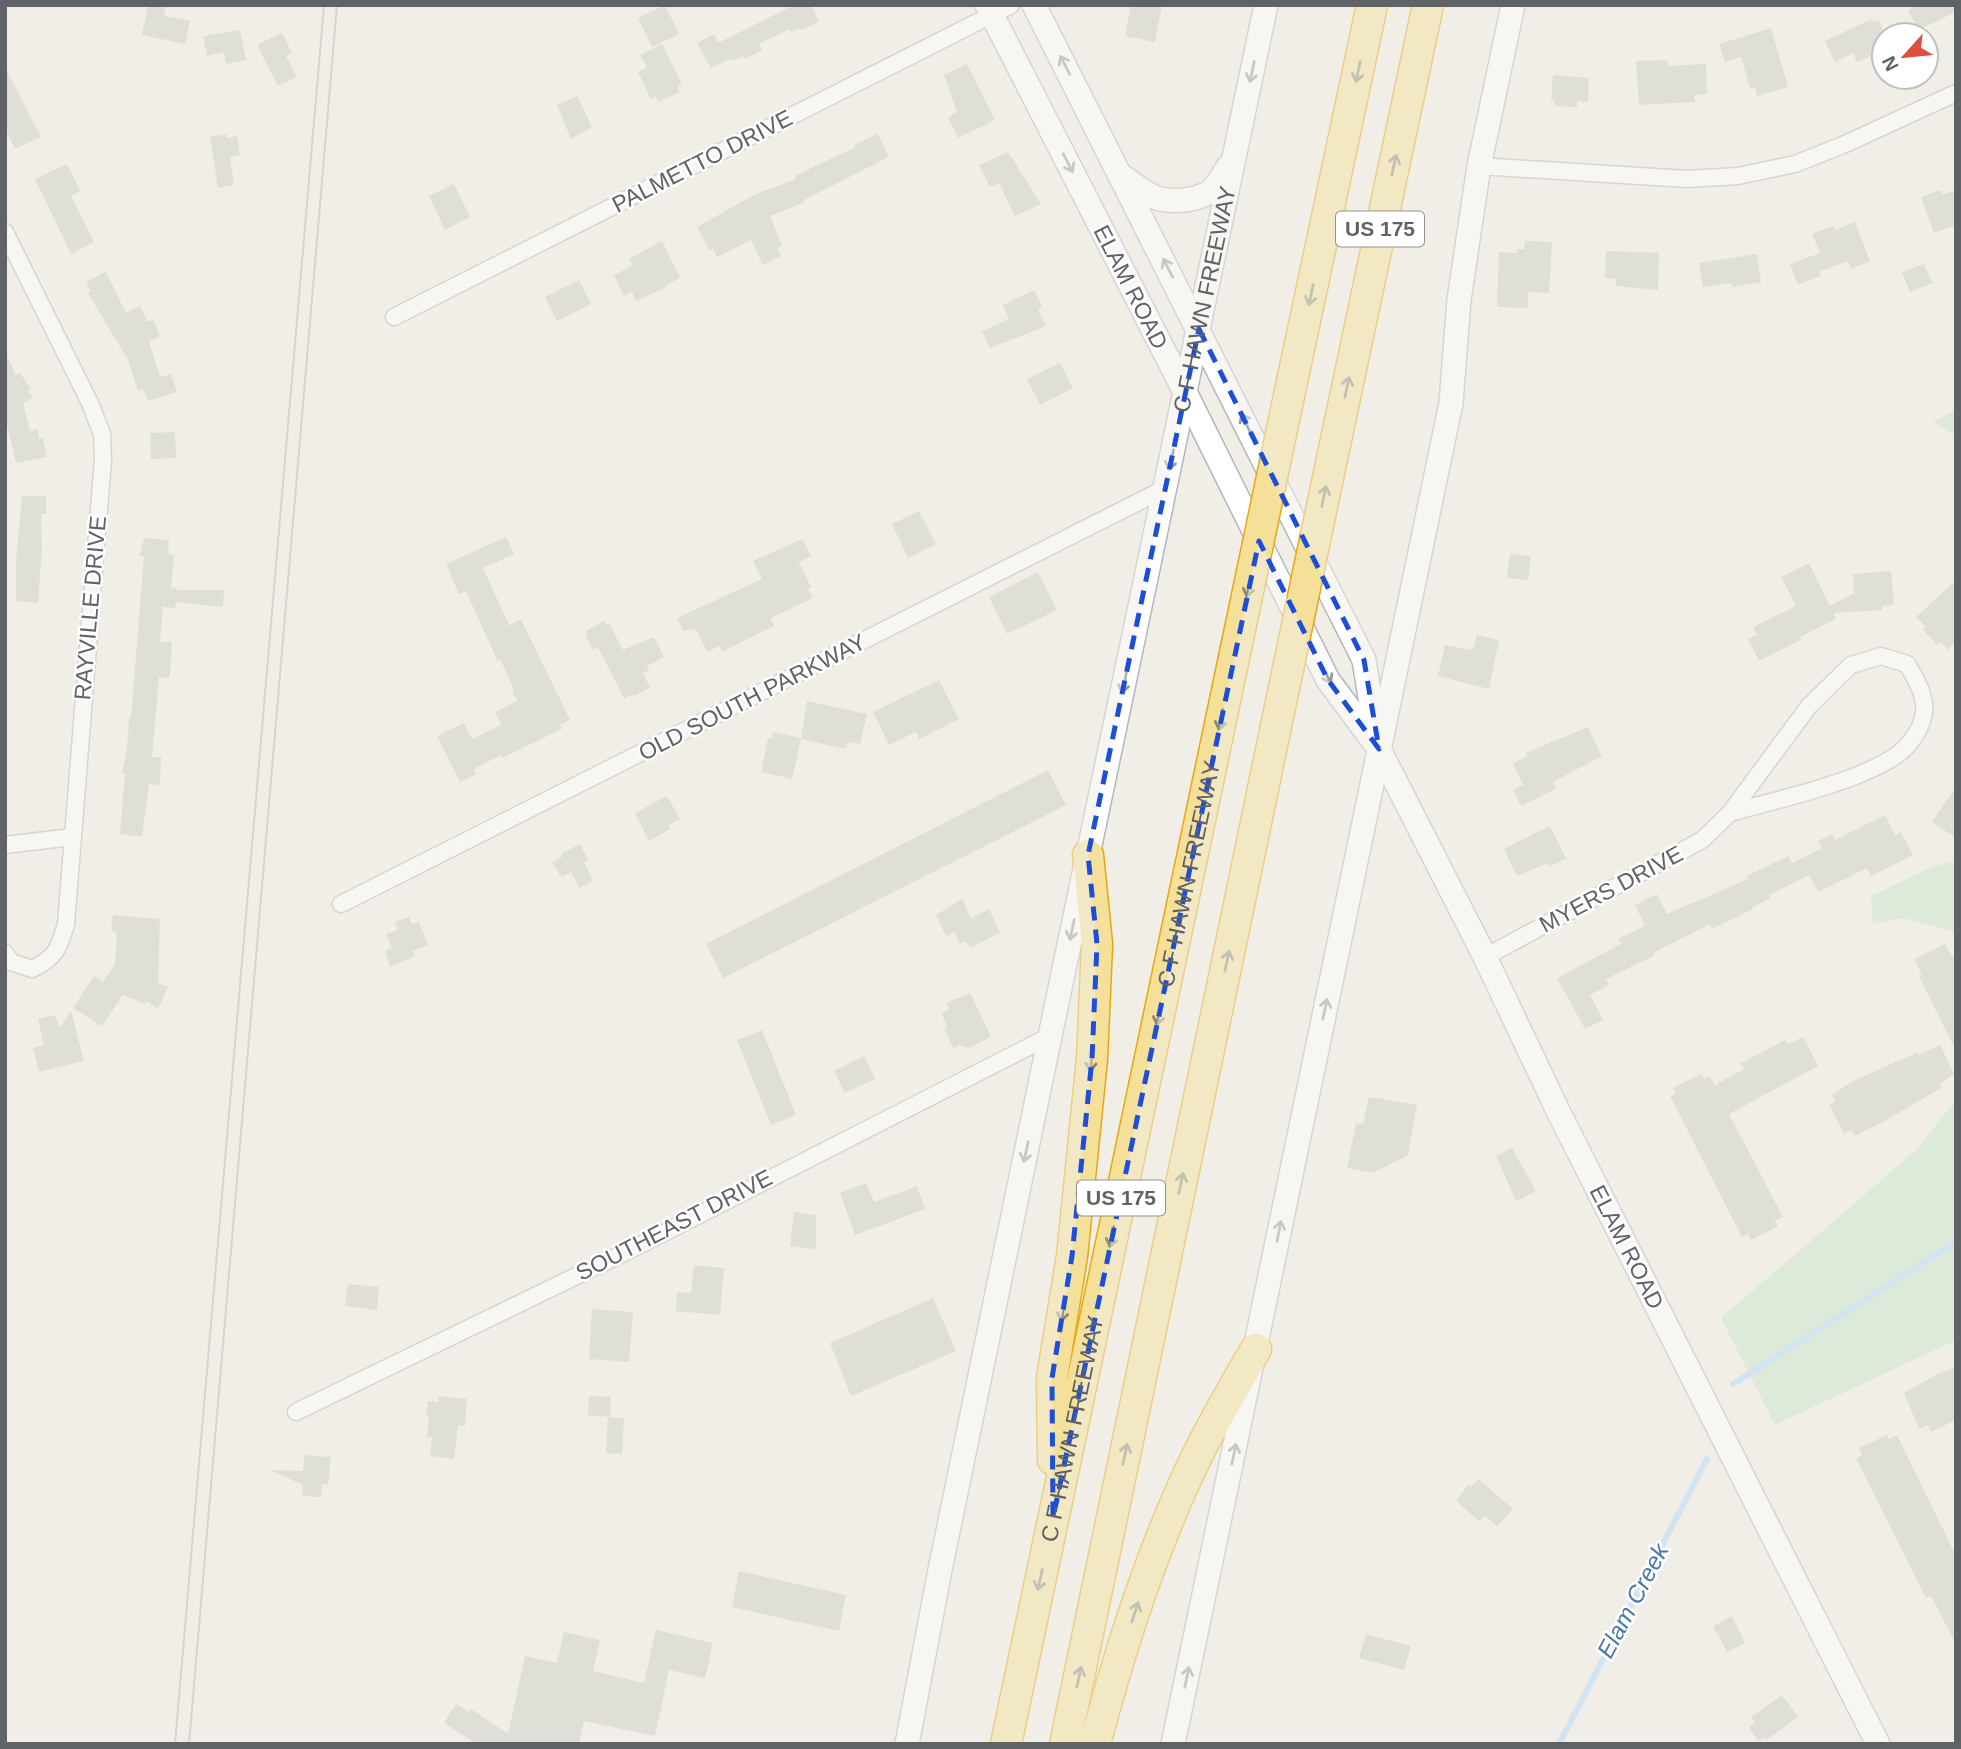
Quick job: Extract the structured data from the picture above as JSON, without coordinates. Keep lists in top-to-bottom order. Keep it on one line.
{"streets":{"highway":["US 175","C F HAWN FREEWAY"],"main road":["ELAM ROAD"],"street":["PALMETTO DRIVE","RAYVILLE DRIVE","OLD SOUTH PARKWAY","MYERS DRIVE","SOUTHEAST DRIVE"]},"crossings":[["PALMETTO DRIVE","ELAM ROAD"],["ELAM ROAD","C F HAWN FREEWAY"],["ELAM ROAD","MYERS DRIVE"],["C F HAWN FREEWAY","OLD SOUTH PARKWAY"],["C F HAWN FREEWAY","SOUTHEAST DRIVE"]],"water":["Elam Creek"],"north":"bottom left"}
